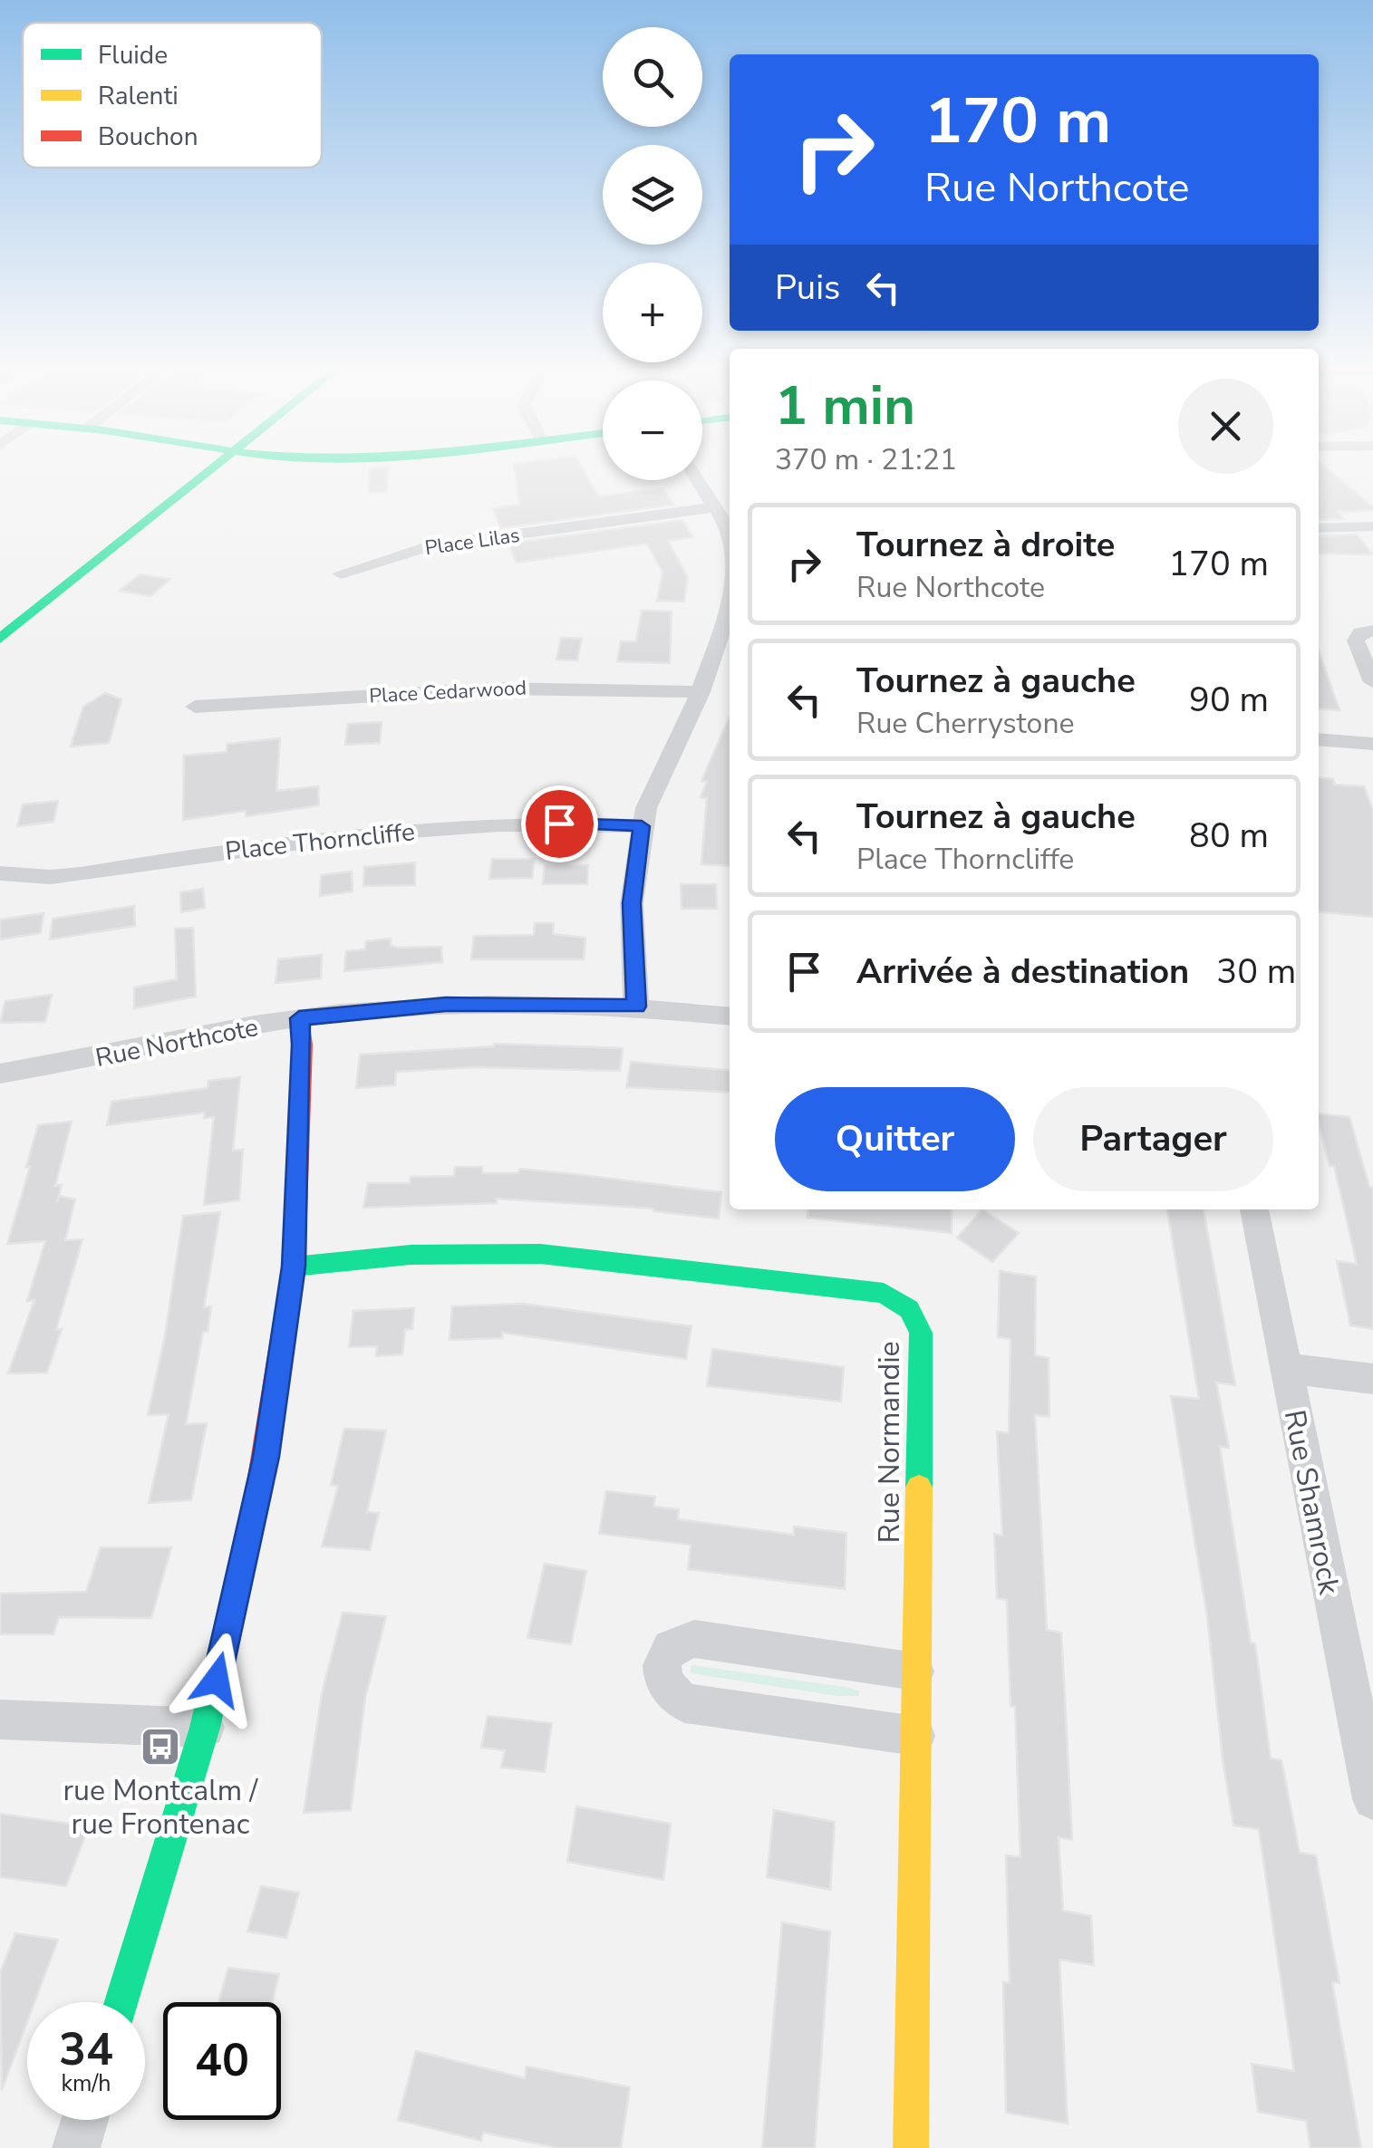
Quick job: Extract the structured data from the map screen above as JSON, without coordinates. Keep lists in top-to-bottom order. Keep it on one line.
{"streets":{"street":["Place Lilas","Place Cedarwood","Place Thorncliffe","Rue Northcote","Rue Normandie","Rue Shamrock"]},"places":{"bus stop":["rue Montcalm / rue Frontenac"]},"legend":["Fluide","Ralenti","Bouchon"],"page":{"map_buttons":["+","−"],"turn":["170 m","Rue Northcote"],"then":"Puis","heading":["1 min","370 m · 21:21"],"list":[{"name":"Tournez à droite","note":"Rue Northcote","value":"170 m"},{"name":"Tournez à gauche","note":"Rue Cherrystone","value":"90 m"},{"name":"Tournez à gauche","note":"Place Thorncliffe","value":"80 m"},{"name":"Arrivée à destination","value":"30 m"}],"buttons":["Quitter","Partager"],"speed":"34 km/h","limit":"40"}}
